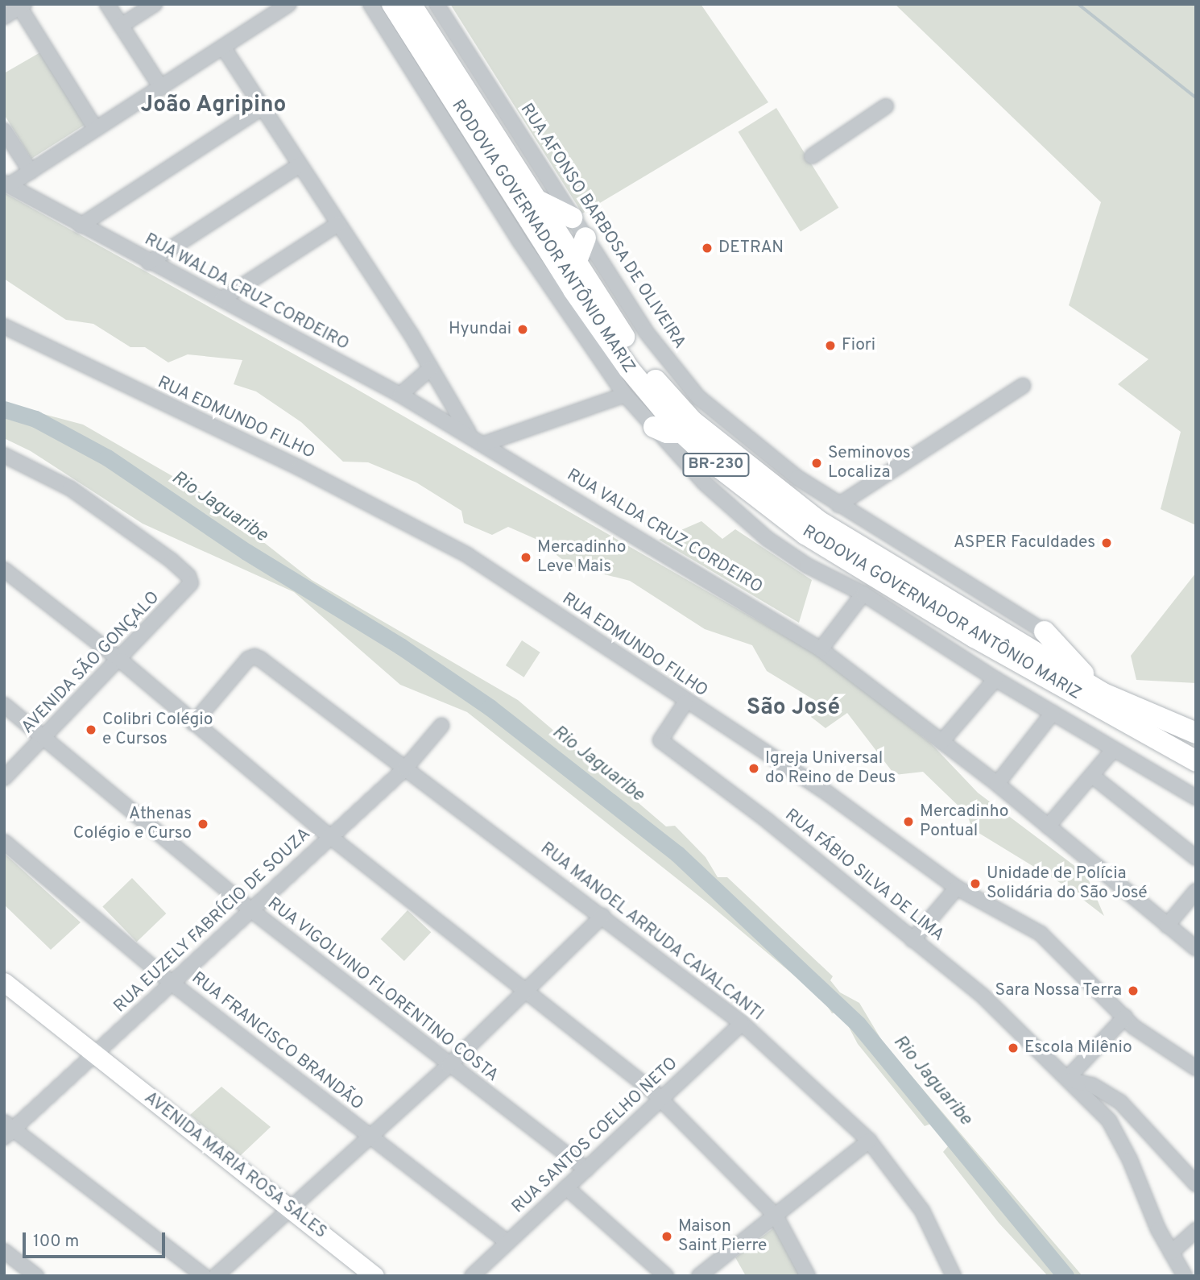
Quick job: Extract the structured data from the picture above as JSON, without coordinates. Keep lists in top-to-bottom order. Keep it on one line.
{"streets":{"highway":["RODOVIA GOVERNADOR ANTÔNIO MARIZ","BR-230"],"main road":["AVENIDA MARIA ROSA SALES"],"street":["RUA AFONSO BARBOSA DE OLIVEIRA","RUA WALDA CRUZ CORDEIRO","RUA EDMUNDO FILHO","RUA VALDA CRUZ CORDEIRO","AVENIDA SÃO GONÇALO","RUA FÁBIO SILVA DE LIMA","RUA EUZELY FABRÍCIO DE SOUZA","RUA MANOEL ARRUDA CAVALCANTI","RUA VIGOLVINO FLORENTINO COSTA","RUA FRANCISCO BRANDÃO","RUA SANTOS COELHO NETO"]},"crossings":[["RUA WALDA CRUZ CORDEIRO","RUA VALDA CRUZ CORDEIRO"],["RUA EDMUNDO FILHO","RUA FÁBIO SILVA DE LIMA"],["AVENIDA SÃO GONÇALO","RUA VIGOLVINO FLORENTINO COSTA"],["RUA EUZELY FABRÍCIO DE SOUZA","RUA MANOEL ARRUDA CAVALCANTI"],["RUA EUZELY FABRÍCIO DE SOUZA","RUA VIGOLVINO FLORENTINO COSTA"],["RUA EUZELY FABRÍCIO DE SOUZA","RUA FRANCISCO BRANDÃO"],["RUA EUZELY FABRÍCIO DE SOUZA","AVENIDA MARIA ROSA SALES"],["RUA MANOEL ARRUDA CAVALCANTI","RUA SANTOS COELHO NETO"],["RUA VIGOLVINO FLORENTINO COSTA","RUA SANTOS COELHO NETO"],["RUA FRANCISCO BRANDÃO","RUA SANTOS COELHO NETO"]],"districts":["João Agripino","São José"],"water":["Rio Jaguaribe"],"places":["DETRAN","Hyundai","Fiori","Seminovos Localiza","ASPER Faculdades","Mercadinho Leve Mais","Colibri Colégio e Cursos","Igreja Universal do Reino de Deus","Mercadinho Pontual","Athenas Colégio e Curso","Unidade de Polícia Solidária do São José","Sara Nossa Terra","Escola Milênio","Maison Saint Pierre"],"scale_bar":"100 m"}
